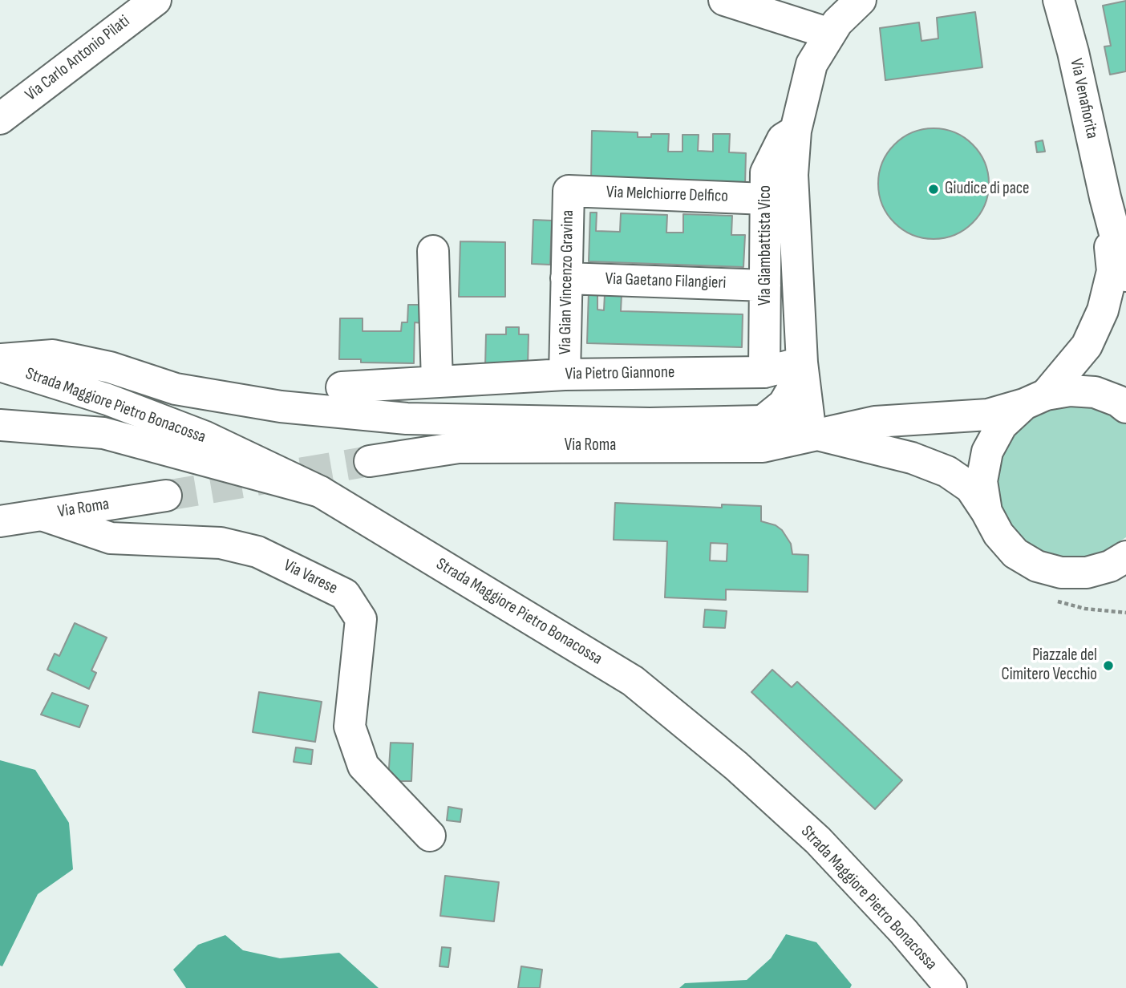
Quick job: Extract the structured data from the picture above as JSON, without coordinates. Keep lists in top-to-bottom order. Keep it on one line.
{"streets":{"main road":["Via Carlo Antonio Pilati","Via Venafiorita","Via Melchiorre Delfico","Via Giambattista Vico","Via Gaetano Filangieri","Via Gian Vincenzo Gravina","Via Pietro Giannone","Strada Maggiore Pietro Bonacossa","Via Roma","Via Varese"]},"crossings":[["Via Venafiorita","Via Roma"],["Via Melchiorre Delfico","Via Giambattista Vico"],["Via Melchiorre Delfico","Via Gian Vincenzo Gravina"],["Via Giambattista Vico","Via Gaetano Filangieri"],["Via Giambattista Vico","Via Pietro Giannone"],["Via Giambattista Vico","Via Roma"],["Via Gaetano Filangieri","Via Gian Vincenzo Gravina"],["Via Gian Vincenzo Gravina","Via Pietro Giannone"],["Via Roma","Via Varese"]],"places":["Giudice di pace","Piazzale del Cimitero Vecchio"]}
